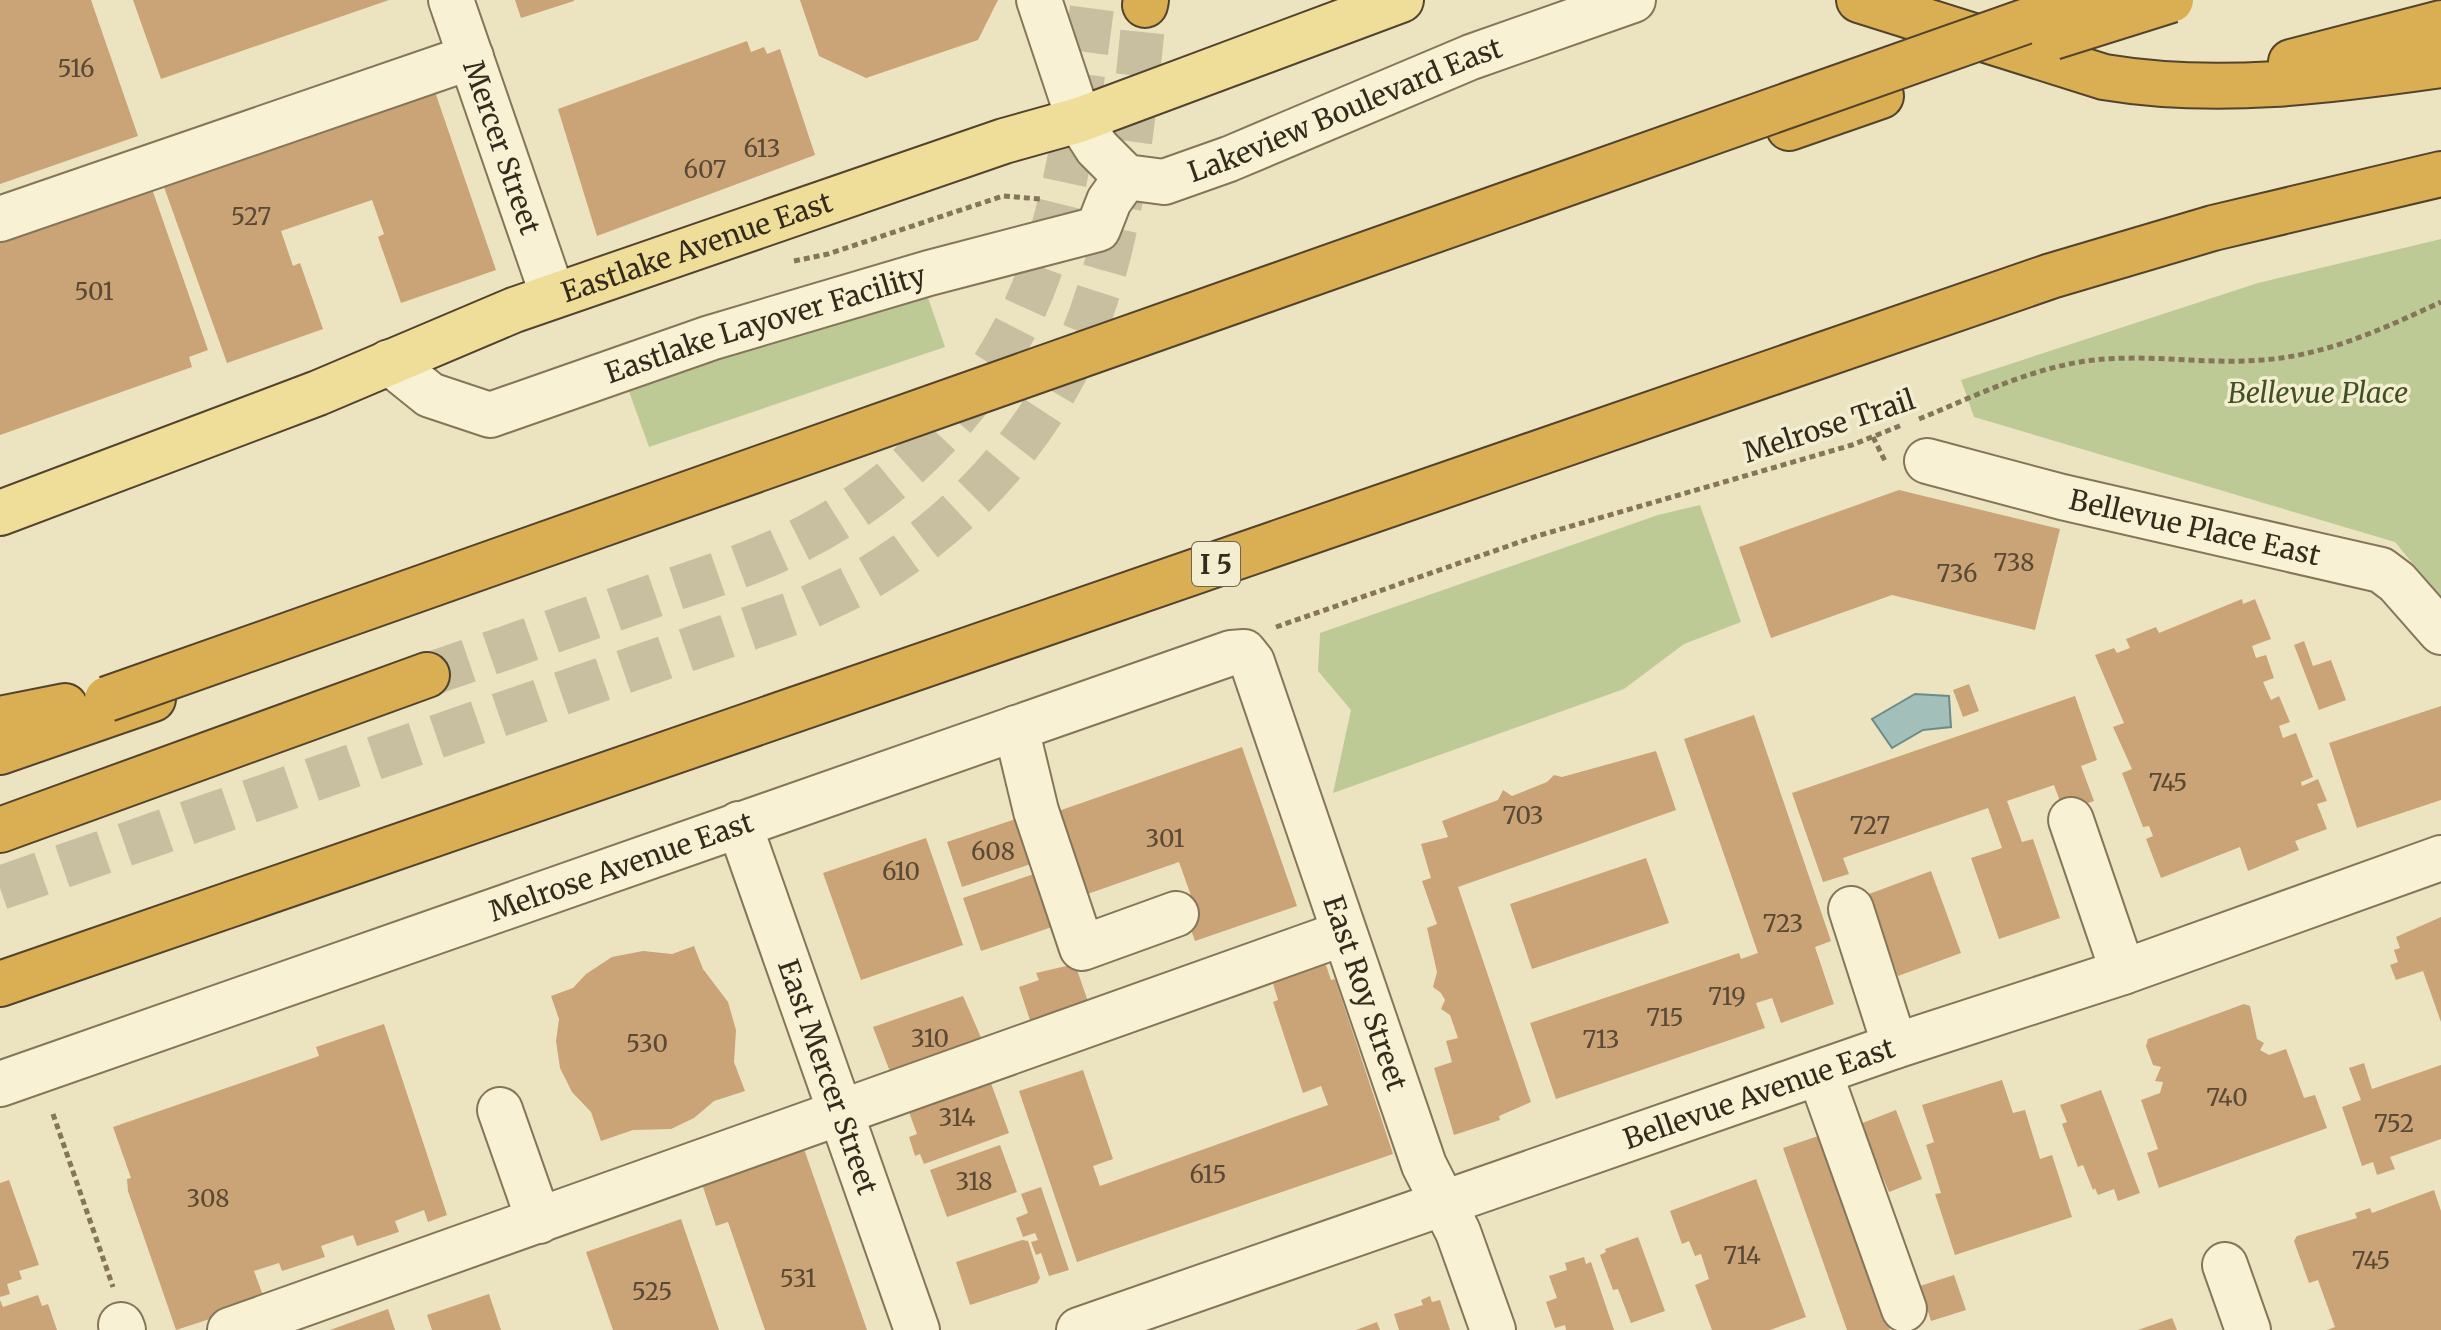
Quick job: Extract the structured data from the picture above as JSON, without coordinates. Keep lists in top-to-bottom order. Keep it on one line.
{"streets":{"highway":["I 5"],"main road":["Eastlake Avenue East"],"street":["Lakeview Boulevard East","Mercer Street","Eastlake Layover Facility","Bellevue Place East","Melrose Avenue East","East Roy Street","East Mercer Street","Bellevue Avenue East"],"path":["Melrose Trail"]},"crossings":[["Lakeview Boulevard East","Eastlake Layover Facility"],["Mercer Street","Eastlake Avenue East"],["Eastlake Avenue East","Eastlake Layover Facility"],["Melrose Trail","Melrose Avenue East"],["Melrose Trail","East Roy Street"],["Melrose Avenue East","East Roy Street"],["Melrose Avenue East","East Mercer Street"],["East Roy Street","Bellevue Avenue East"]],"parks":["Bellevue Place"],"house_numbers":["516","613","607","527","501","738","736","745","703","727","301","608","610","723","719","715","310","713","530","740","314","752","615","318","308","714","745","531","525"]}
